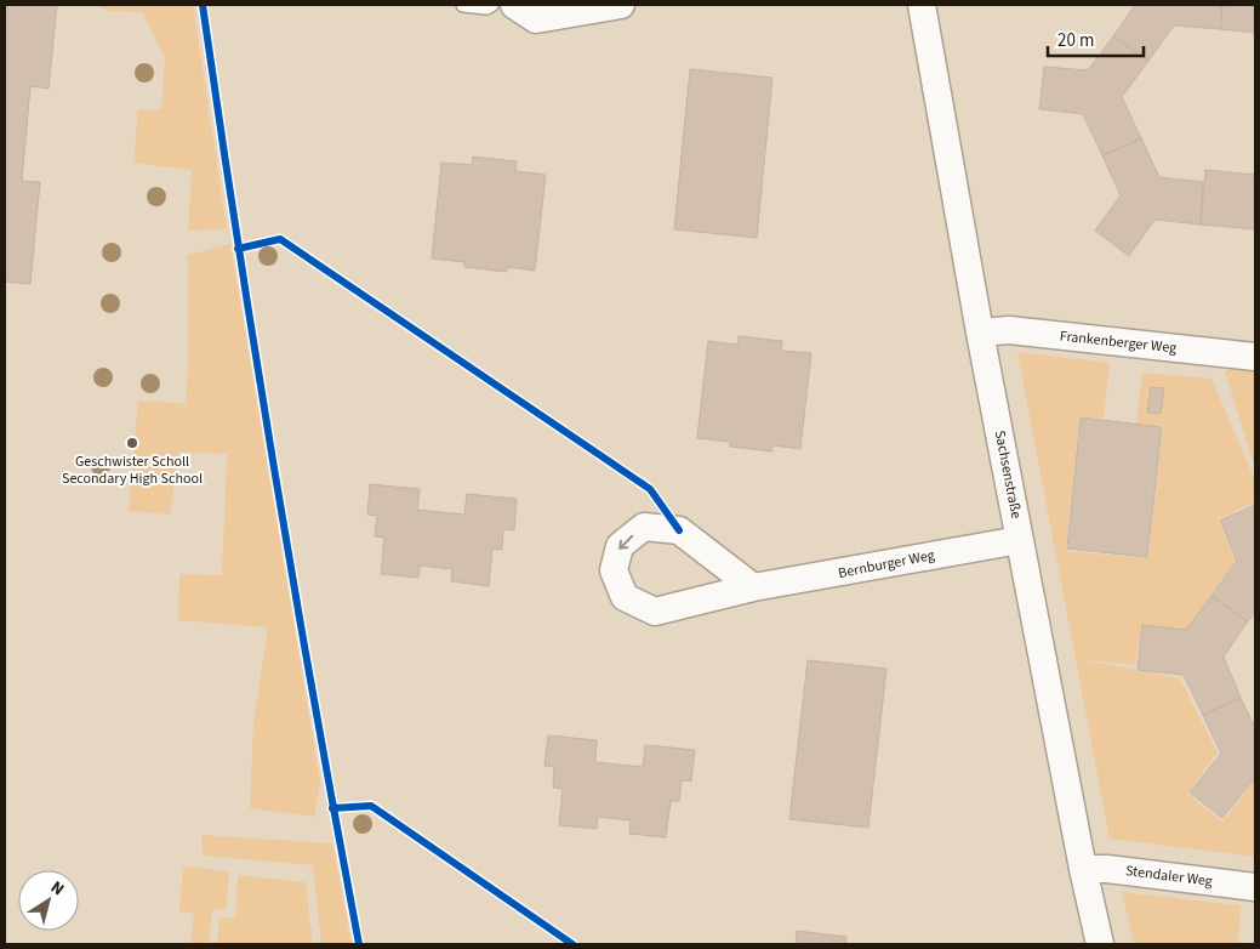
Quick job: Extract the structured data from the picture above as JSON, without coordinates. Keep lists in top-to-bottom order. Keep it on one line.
{"streets":{"street":["Frankenberger Weg","Sachsenstraße","Bernburger Weg","Stendaler Weg"]},"crossings":[["Frankenberger Weg","Sachsenstraße"],["Sachsenstraße","Bernburger Weg"],["Sachsenstraße","Stendaler Weg"]],"places":["Geschwister Scholl Secondary High School"],"scale_bar":"20 m","north":"top right"}
